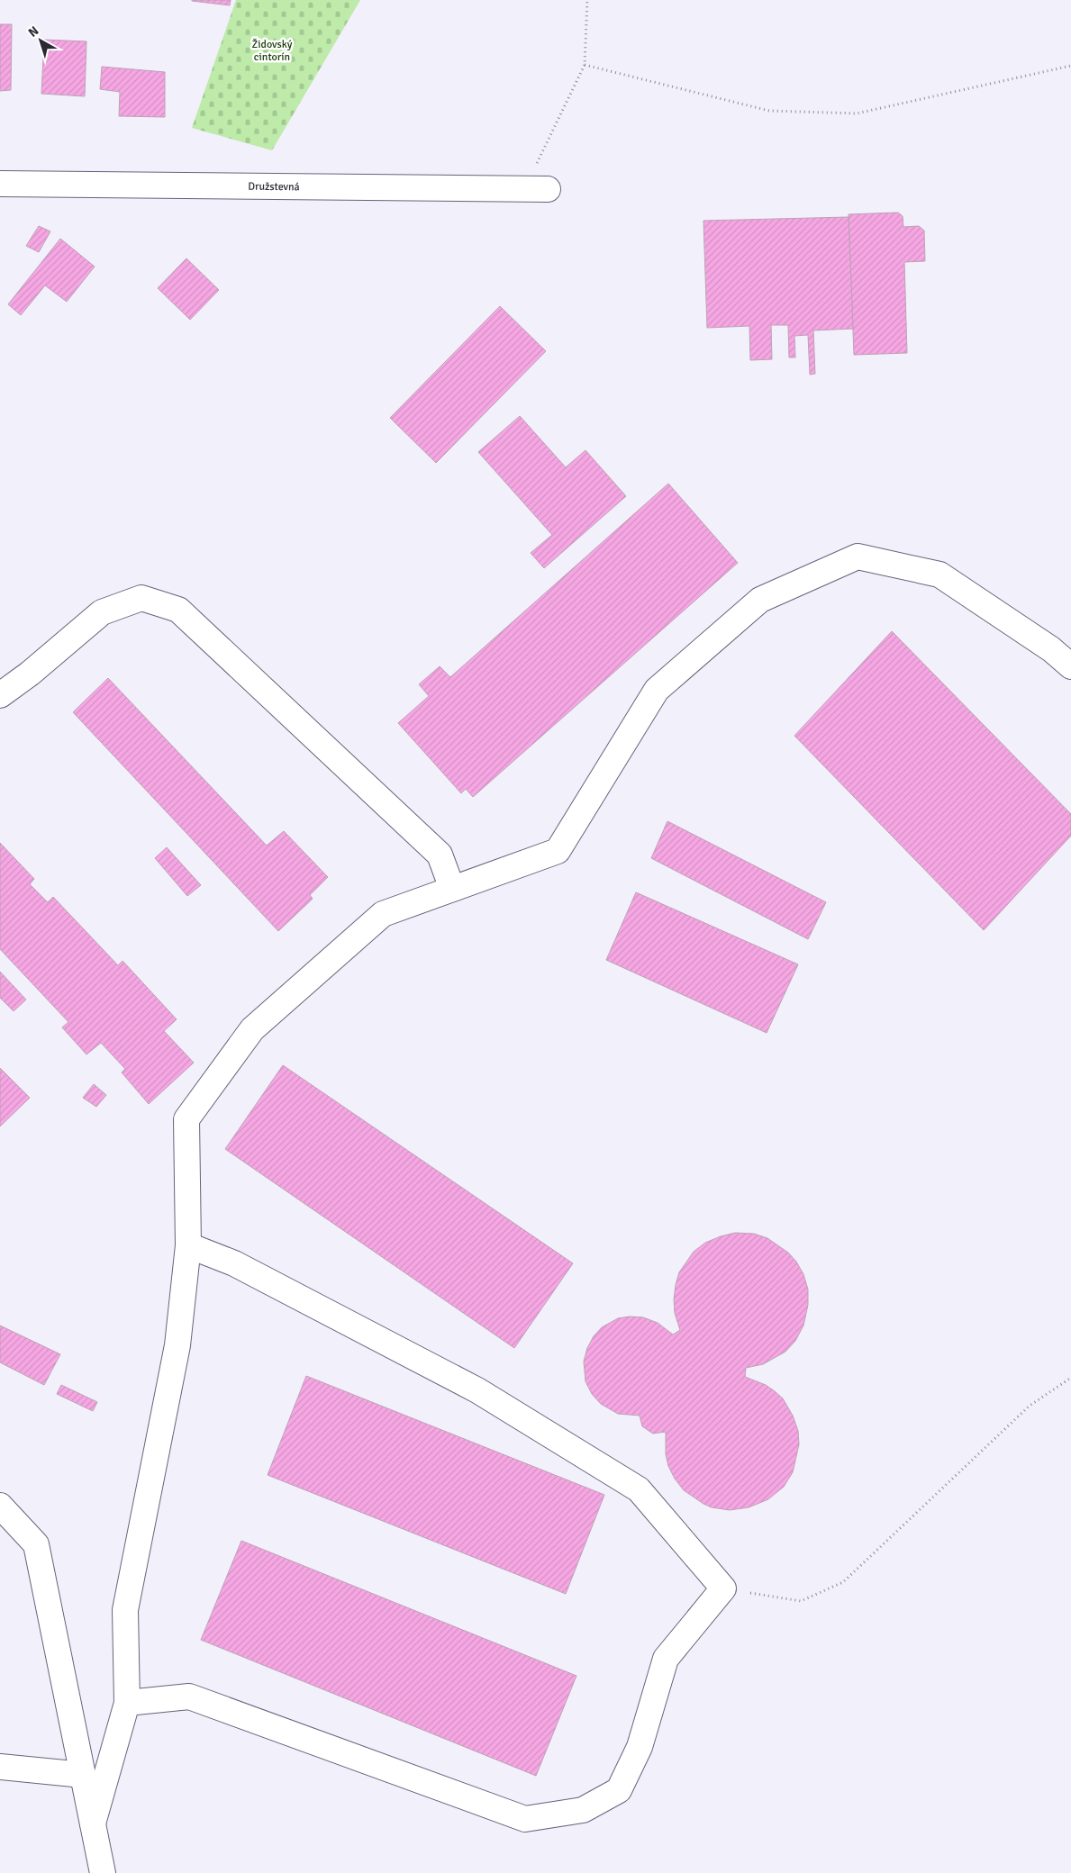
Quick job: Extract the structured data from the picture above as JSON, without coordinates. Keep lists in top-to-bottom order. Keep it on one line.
{"streets":{"street":["Družstevná"]},"parks":["Židovský cintorín"],"north":"top left"}
